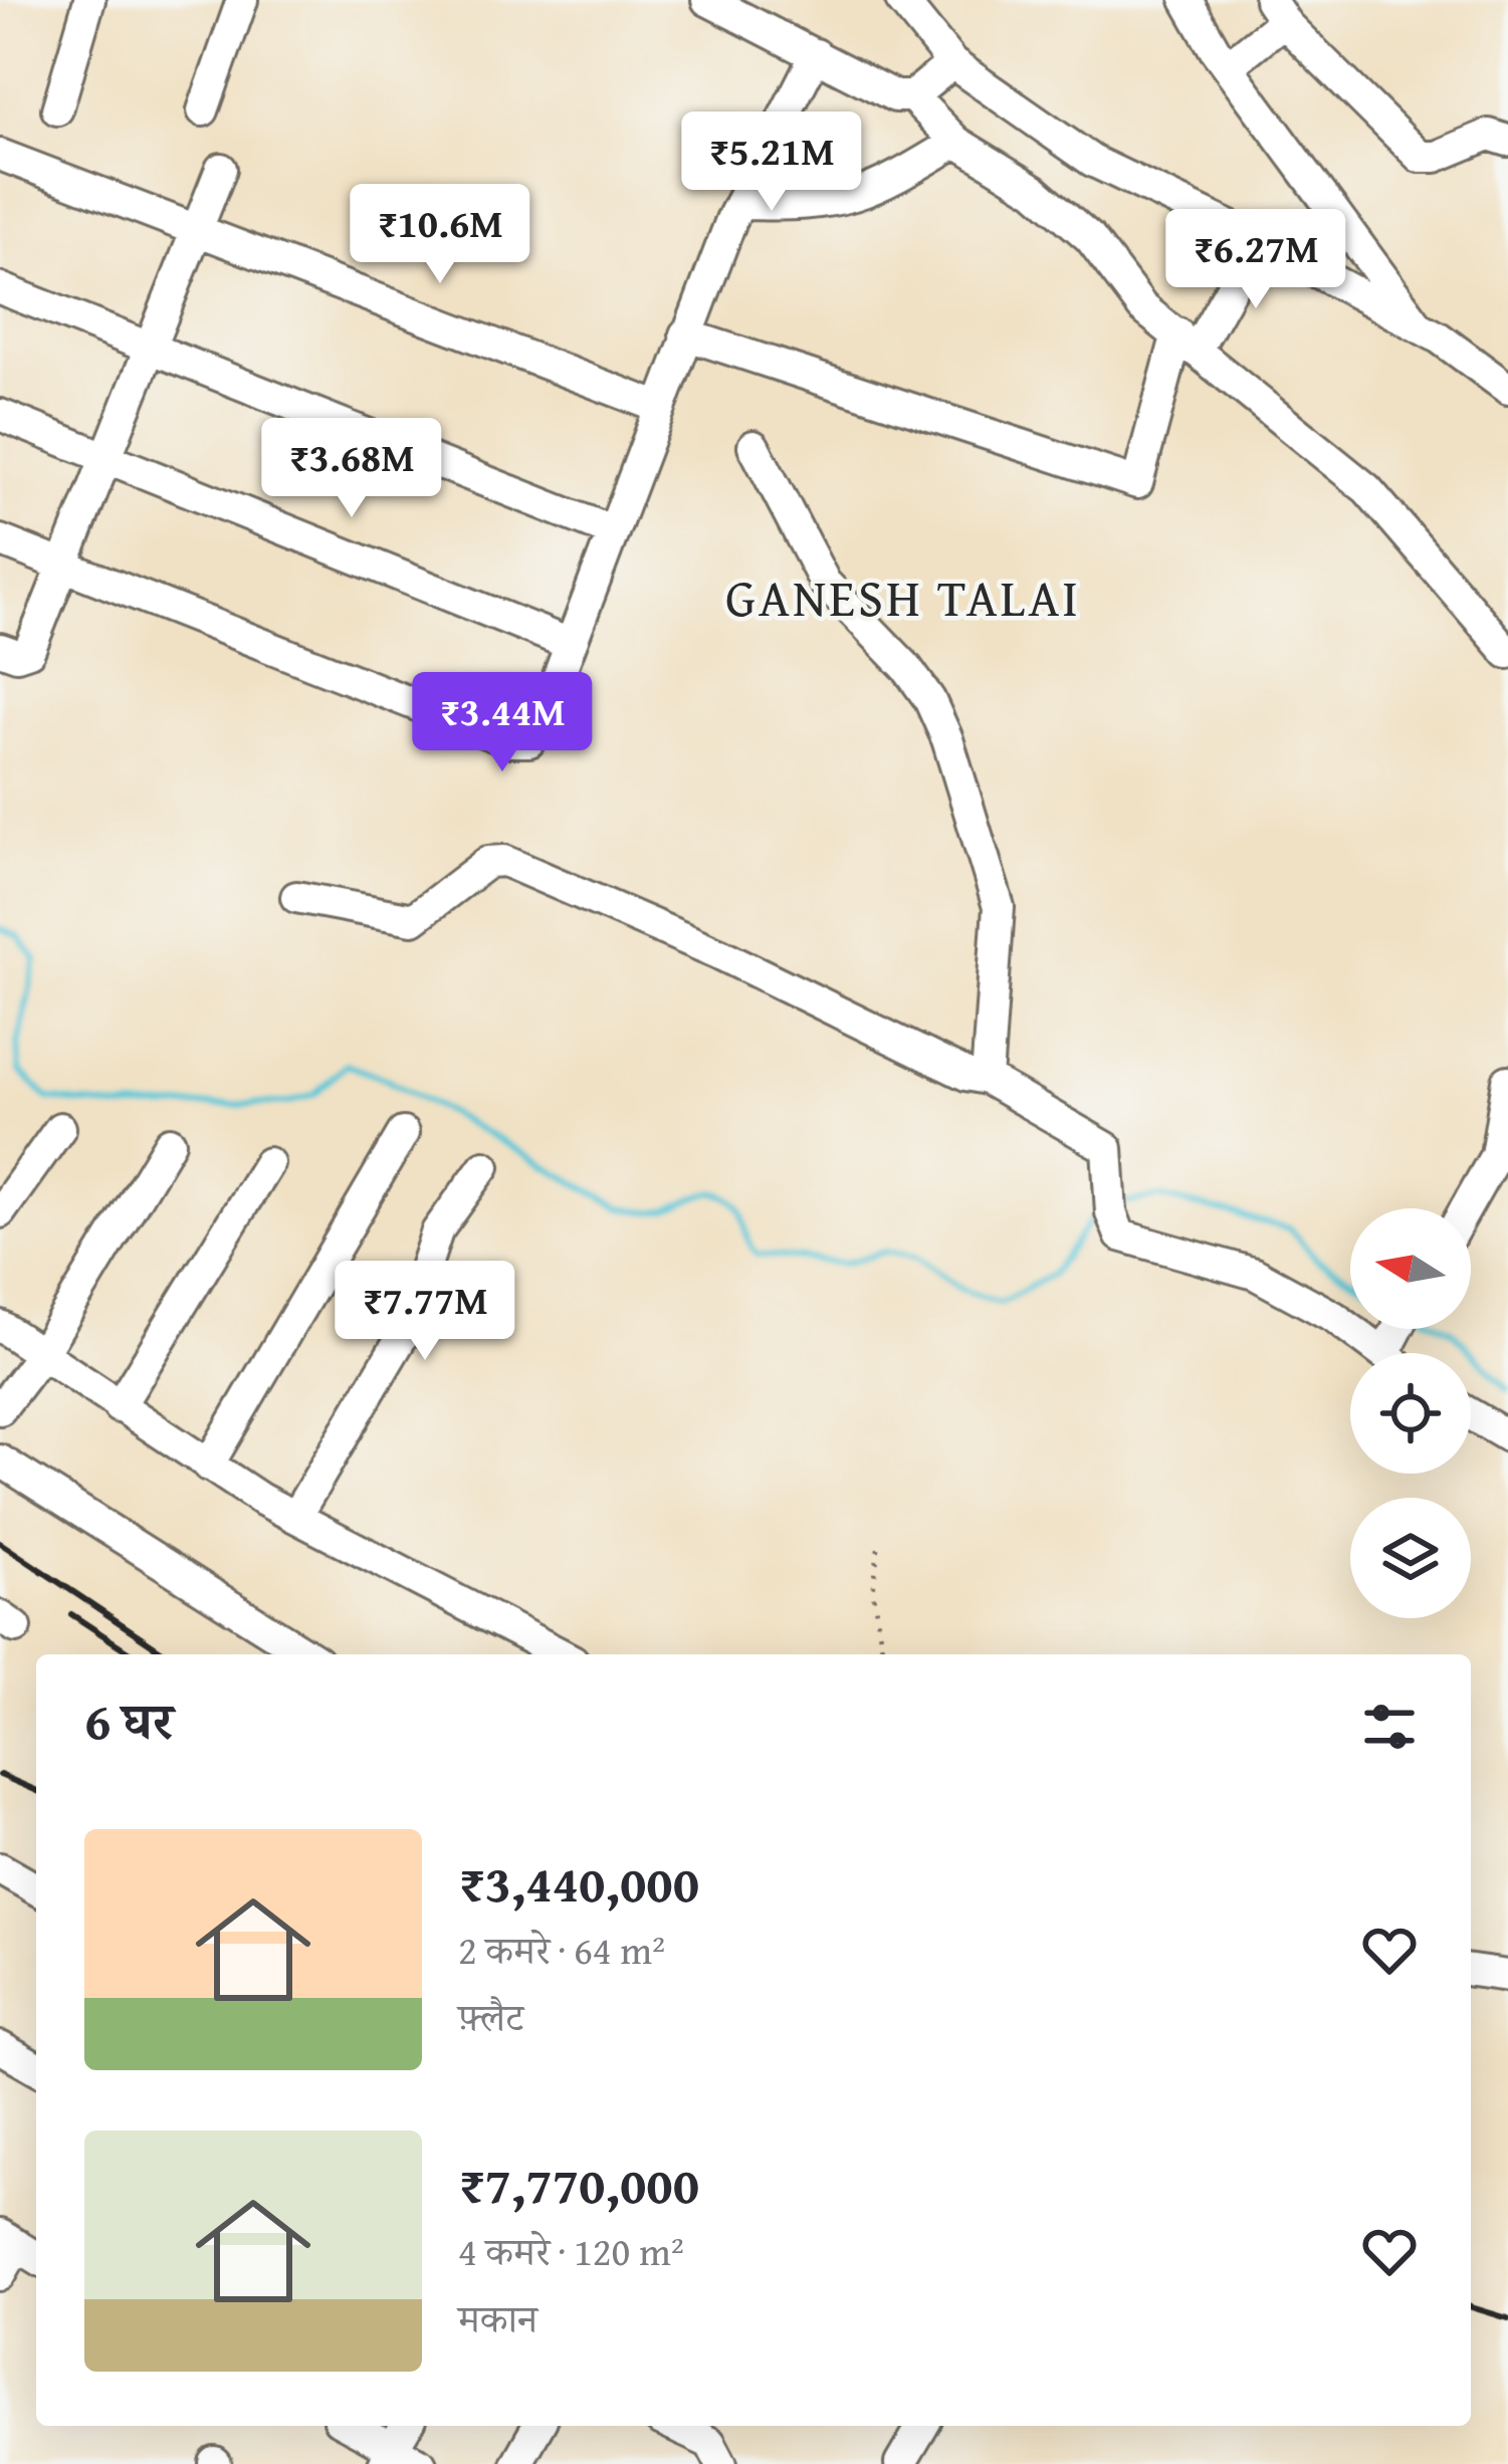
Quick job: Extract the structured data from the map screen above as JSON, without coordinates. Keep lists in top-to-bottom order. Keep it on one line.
{"districts":["GANESH TALAI"],"north":"left","page":{"price":["₹5.21M","₹10.6M","₹6.27M","₹3.68M","₹3.44M","₹7.77M"],"heading":"6 घर","list":[{"name":"₹3,440,000","note":"2 कमरे · 64 m² · फ़्लैट"},{"name":"₹7,770,000","note":"4 कमरे · 120 m² · मकान"}]}}
